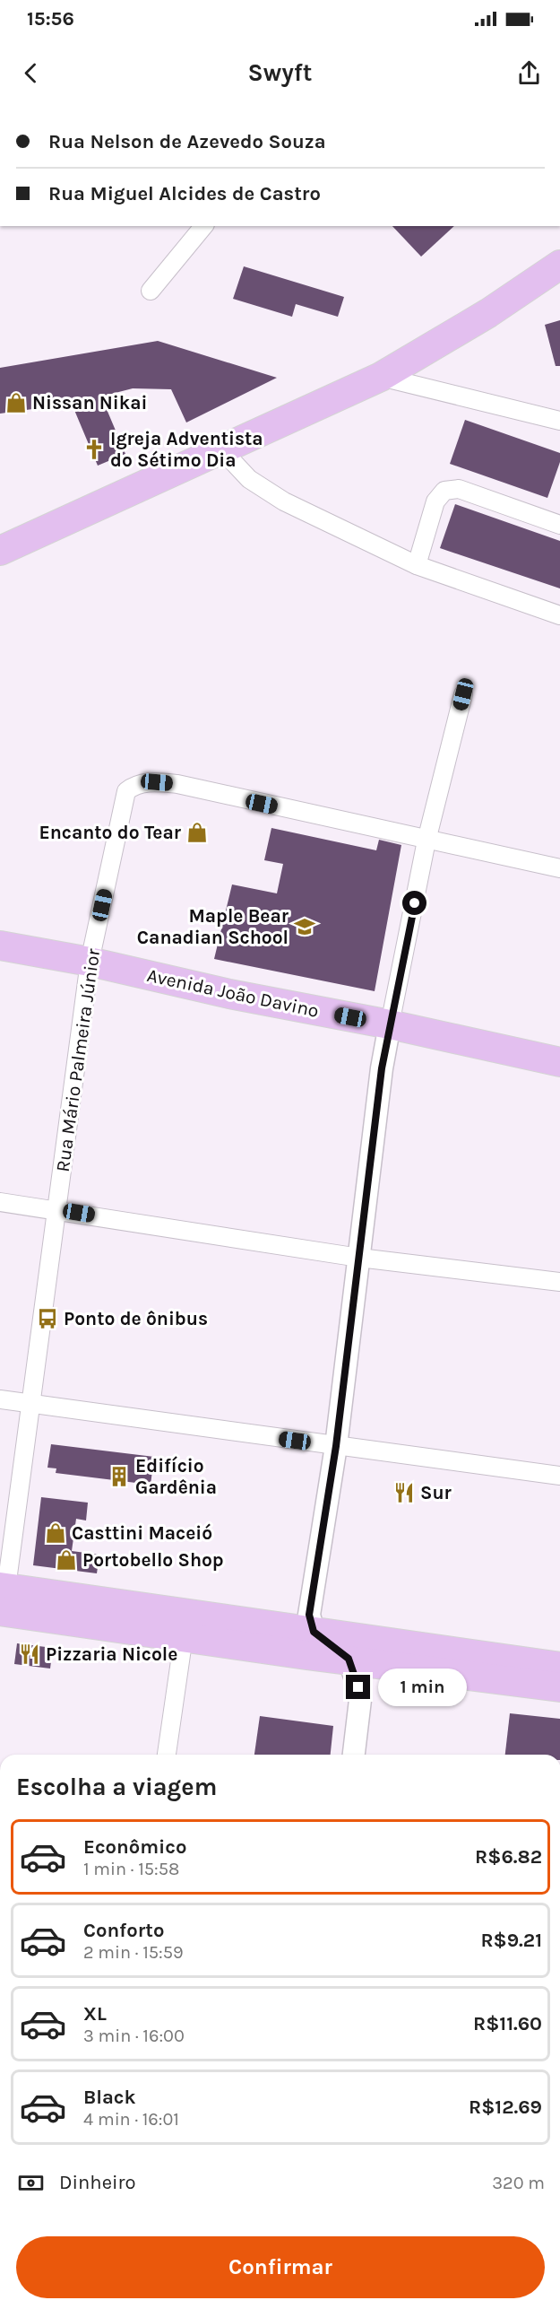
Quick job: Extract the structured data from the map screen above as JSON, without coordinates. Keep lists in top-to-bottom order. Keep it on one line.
{"streets":{"main road":["Avenida João Davino"],"street":["Rua Mário Palmeira Júnior"]},"crossings":[["Avenida João Davino","Rua Mário Palmeira Júnior"]],"places":{"shop":["Nissan Nikai","Encanto do Tear","Casttini Maceió","Portobello Shop"],"church":["Igreja Adventista do Sétimo Dia"],"school or university":["Maple Bear Canadian School"],"bus stop":["Ponto de ônibus"],"building":["Edifício Gardênia"],"restaurant":["Sur","Pizzaria Nicole"]},"page":{"status":"15:56","header":"Swyft","banner":["Rua Nelson de Azevedo Souza","Rua Miguel Alcides de Castro"],"bubble":"1 min","heading":"Escolha a viagem","list":[{"name":"Econômico","note":"1 min · 15:58","value":"R$6.82"},{"name":"Conforto","note":"2 min · 15:59","value":"R$9.21"},{"name":"XL","note":"3 min · 16:00","value":"R$11.60"},{"name":"Black","note":"4 min · 16:01","value":"R$12.69"}],"pay":["Dinheiro","320 m"],"buttons":"Confirmar"}}
